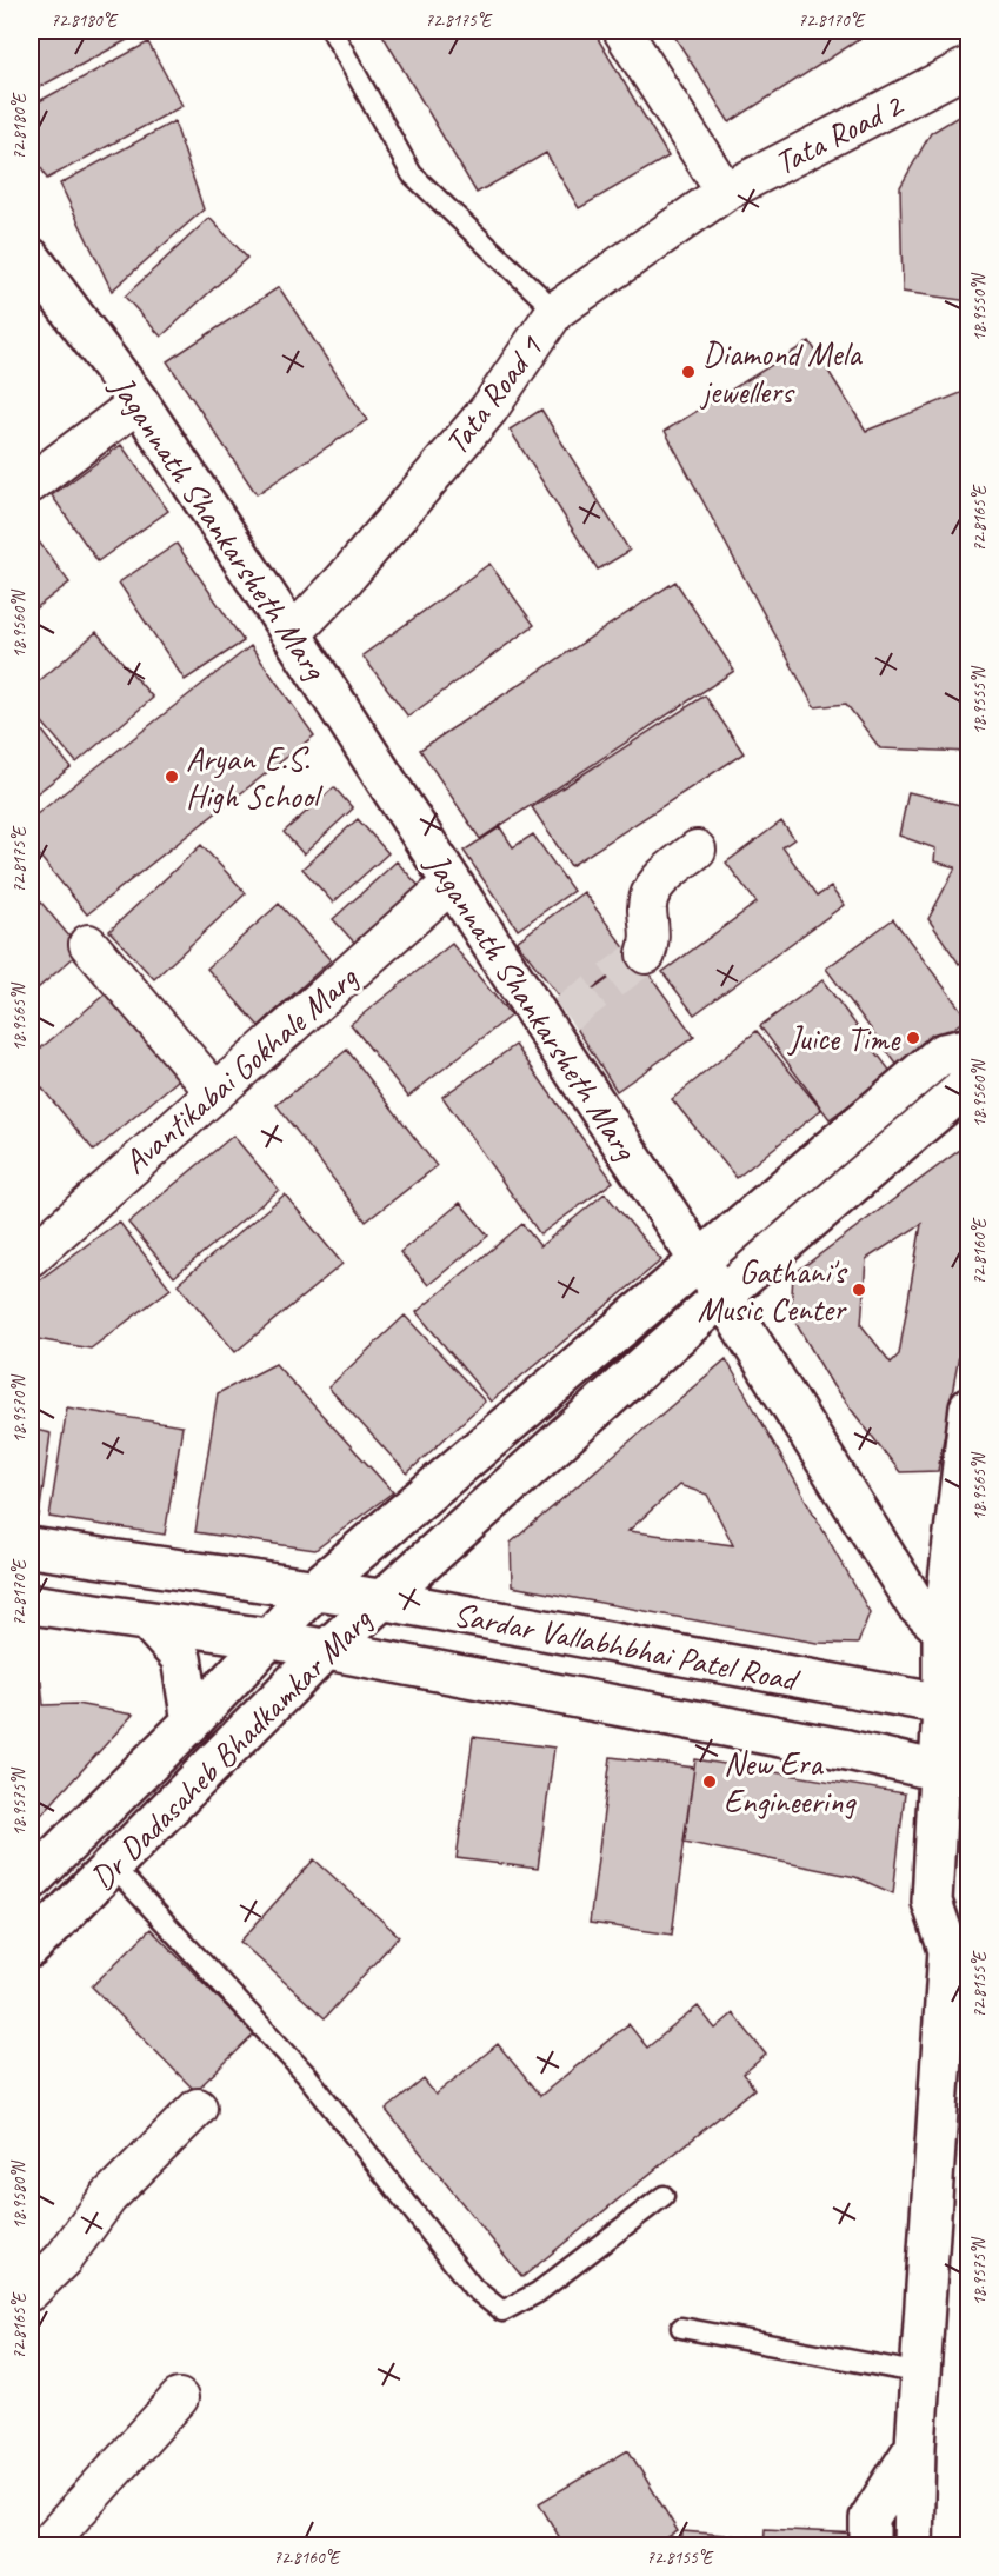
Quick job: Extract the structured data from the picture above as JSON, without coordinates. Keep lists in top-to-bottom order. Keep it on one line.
{"streets":{"main road":["Jagannath Shankarsheth Marg","Sardar Vallabhbhai Patel Road","Dr Dadasaheb Bhadkamkar Marg"],"street":["Tata Road 2","Tata Road 1","Avantikabai Gokhale Marg"]},"crossings":[["Tata Road 2","Tata Road 1"],["Tata Road 1","Jagannath Shankarsheth Marg"],["Jagannath Shankarsheth Marg","Avantikabai Gokhale Marg"],["Jagannath Shankarsheth Marg","Dr Dadasaheb Bhadkamkar Marg"],["Sardar Vallabhbhai Patel Road","Dr Dadasaheb Bhadkamkar Marg"]],"places":["Diamond Mela jewellers","Aryan E.S. High School","Juice Time","Gathani's Music Center","New Era Engineering"],"coordinates":["72.8180°E","72.8175°E","72.8170°E","18.9550°N","72.8165°E","18.9560°N","18.9555°N","18.9565°N","72.8160°E","18.9570°N","18.9575°N","72.8155°E","18.9580°N"]}
